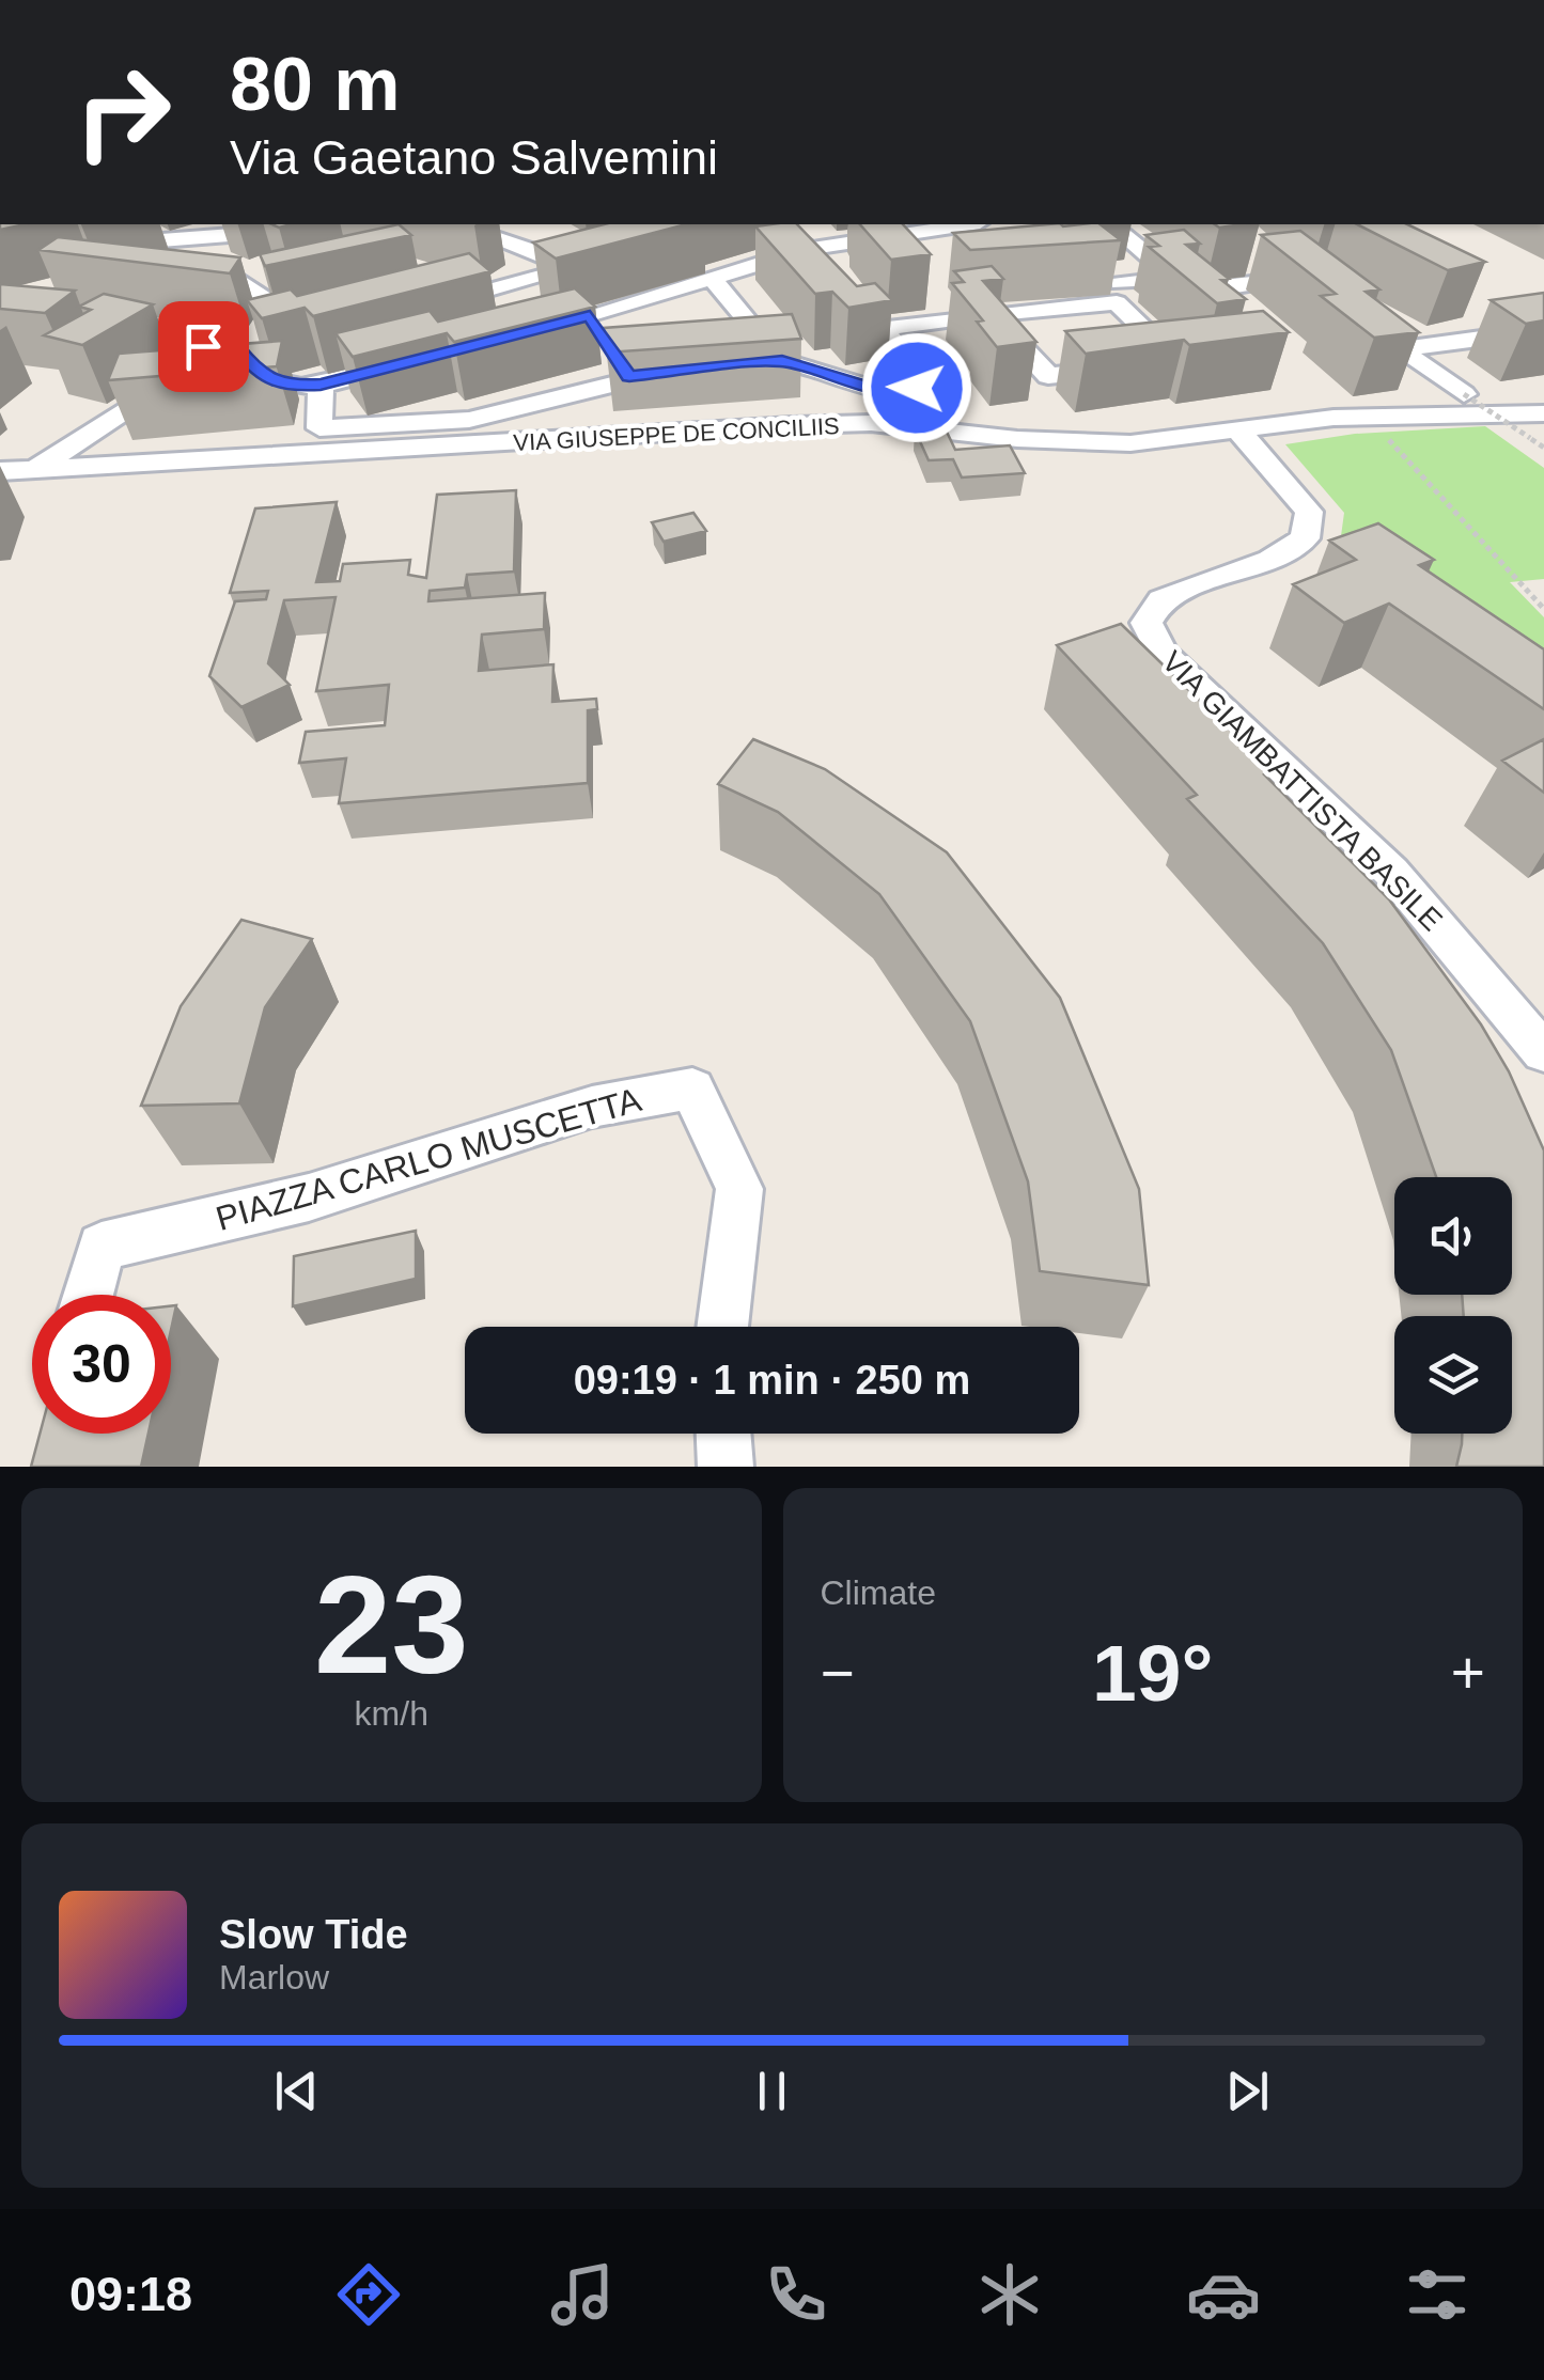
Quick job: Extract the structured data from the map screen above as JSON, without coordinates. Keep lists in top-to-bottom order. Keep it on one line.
{"streets":{"street":["VIA GIUSEPPE DE CONCILIIS","VIA GIAMBATTISTA BASILE","PIAZZA CARLO MUSCETTA"]},"crossings":[["VIA GIUSEPPE DE CONCILIIS","VIA GIAMBATTISTA BASILE"]],"page":{"turn":["80 m","Via Gaetano Salvemini"],"limit":"30","trip":"09:19 · 1 min · 250 m","tile":[["23","km/h"],"Climate"],"heat":["−","19°","+"],"song":["Slow Tide","Marlow"],"tabs":"09:18"}}
